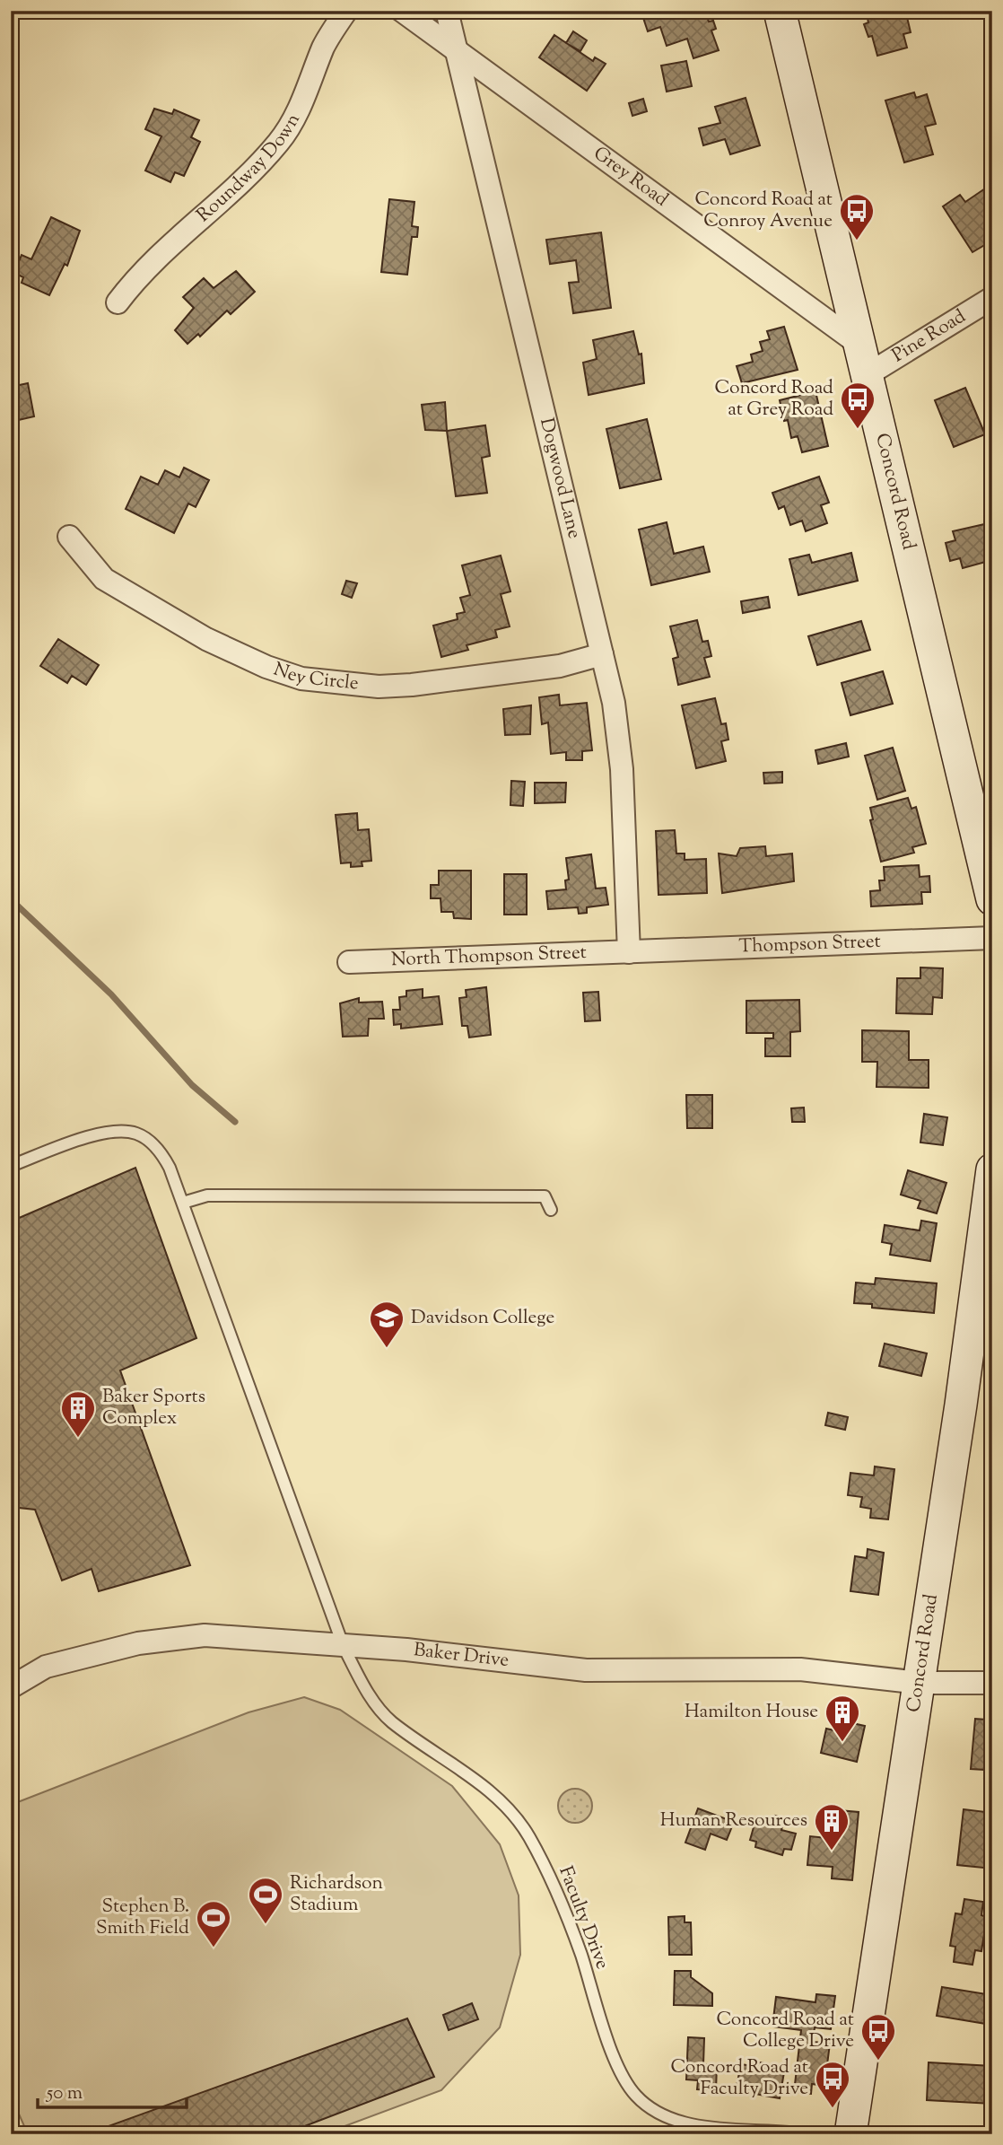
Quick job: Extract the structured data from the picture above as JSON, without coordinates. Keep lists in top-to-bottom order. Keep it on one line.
{"streets":{"main road":["Concord Road"],"street":["Roundway Down","Grey Road","Pine Road","Dogwood Lane","Ney Circle","Thompson Street","North Thompson Street","Baker Drive"],"lane":["Faculty Drive"]},"crossings":[["Grey Road","Dogwood Lane"],["Grey Road","Concord Road"],["Pine Road","Concord Road"],["Dogwood Lane","Ney Circle"],["Dogwood Lane","Thompson Street"],["Dogwood Lane","North Thompson Street"],["Concord Road","Baker Drive"],["Thompson Street","North Thompson Street"],["Baker Drive","Faculty Drive"]],"places":{"bus stop":["Concord Road at Conroy Avenue","Concord Road at Grey Road","Concord Road at College Drive","Concord Road at Faculty Drive"],"school or university":["Davidson College"],"building":["Baker Sports Complex","Hamilton House","Human Resources"],"sports":["Richardson Stadium","Stephen B. Smith Field"]},"scale_bar":"50 m"}
